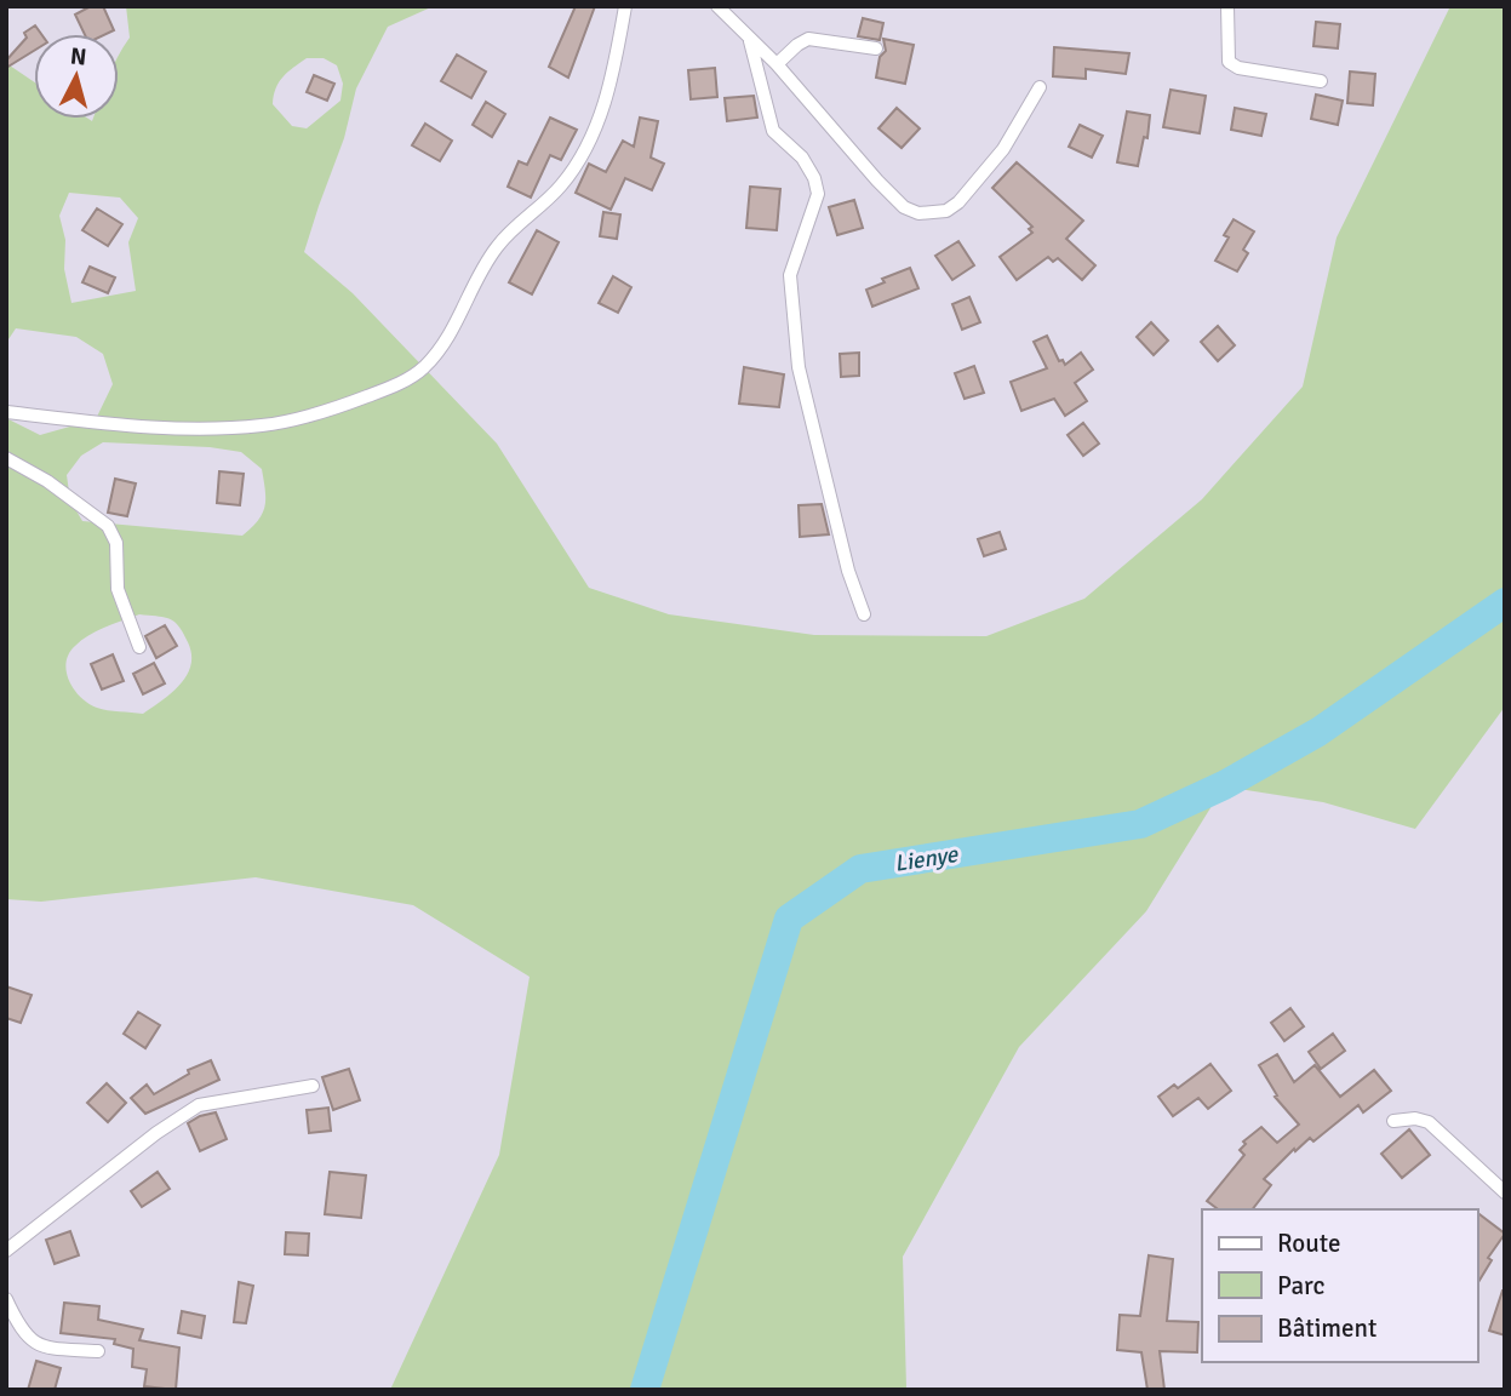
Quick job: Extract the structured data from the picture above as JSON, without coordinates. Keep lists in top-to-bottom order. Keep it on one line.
{"water":["Lienye"],"legend":["Route","Parc","Bâtiment"],"north":"top"}
